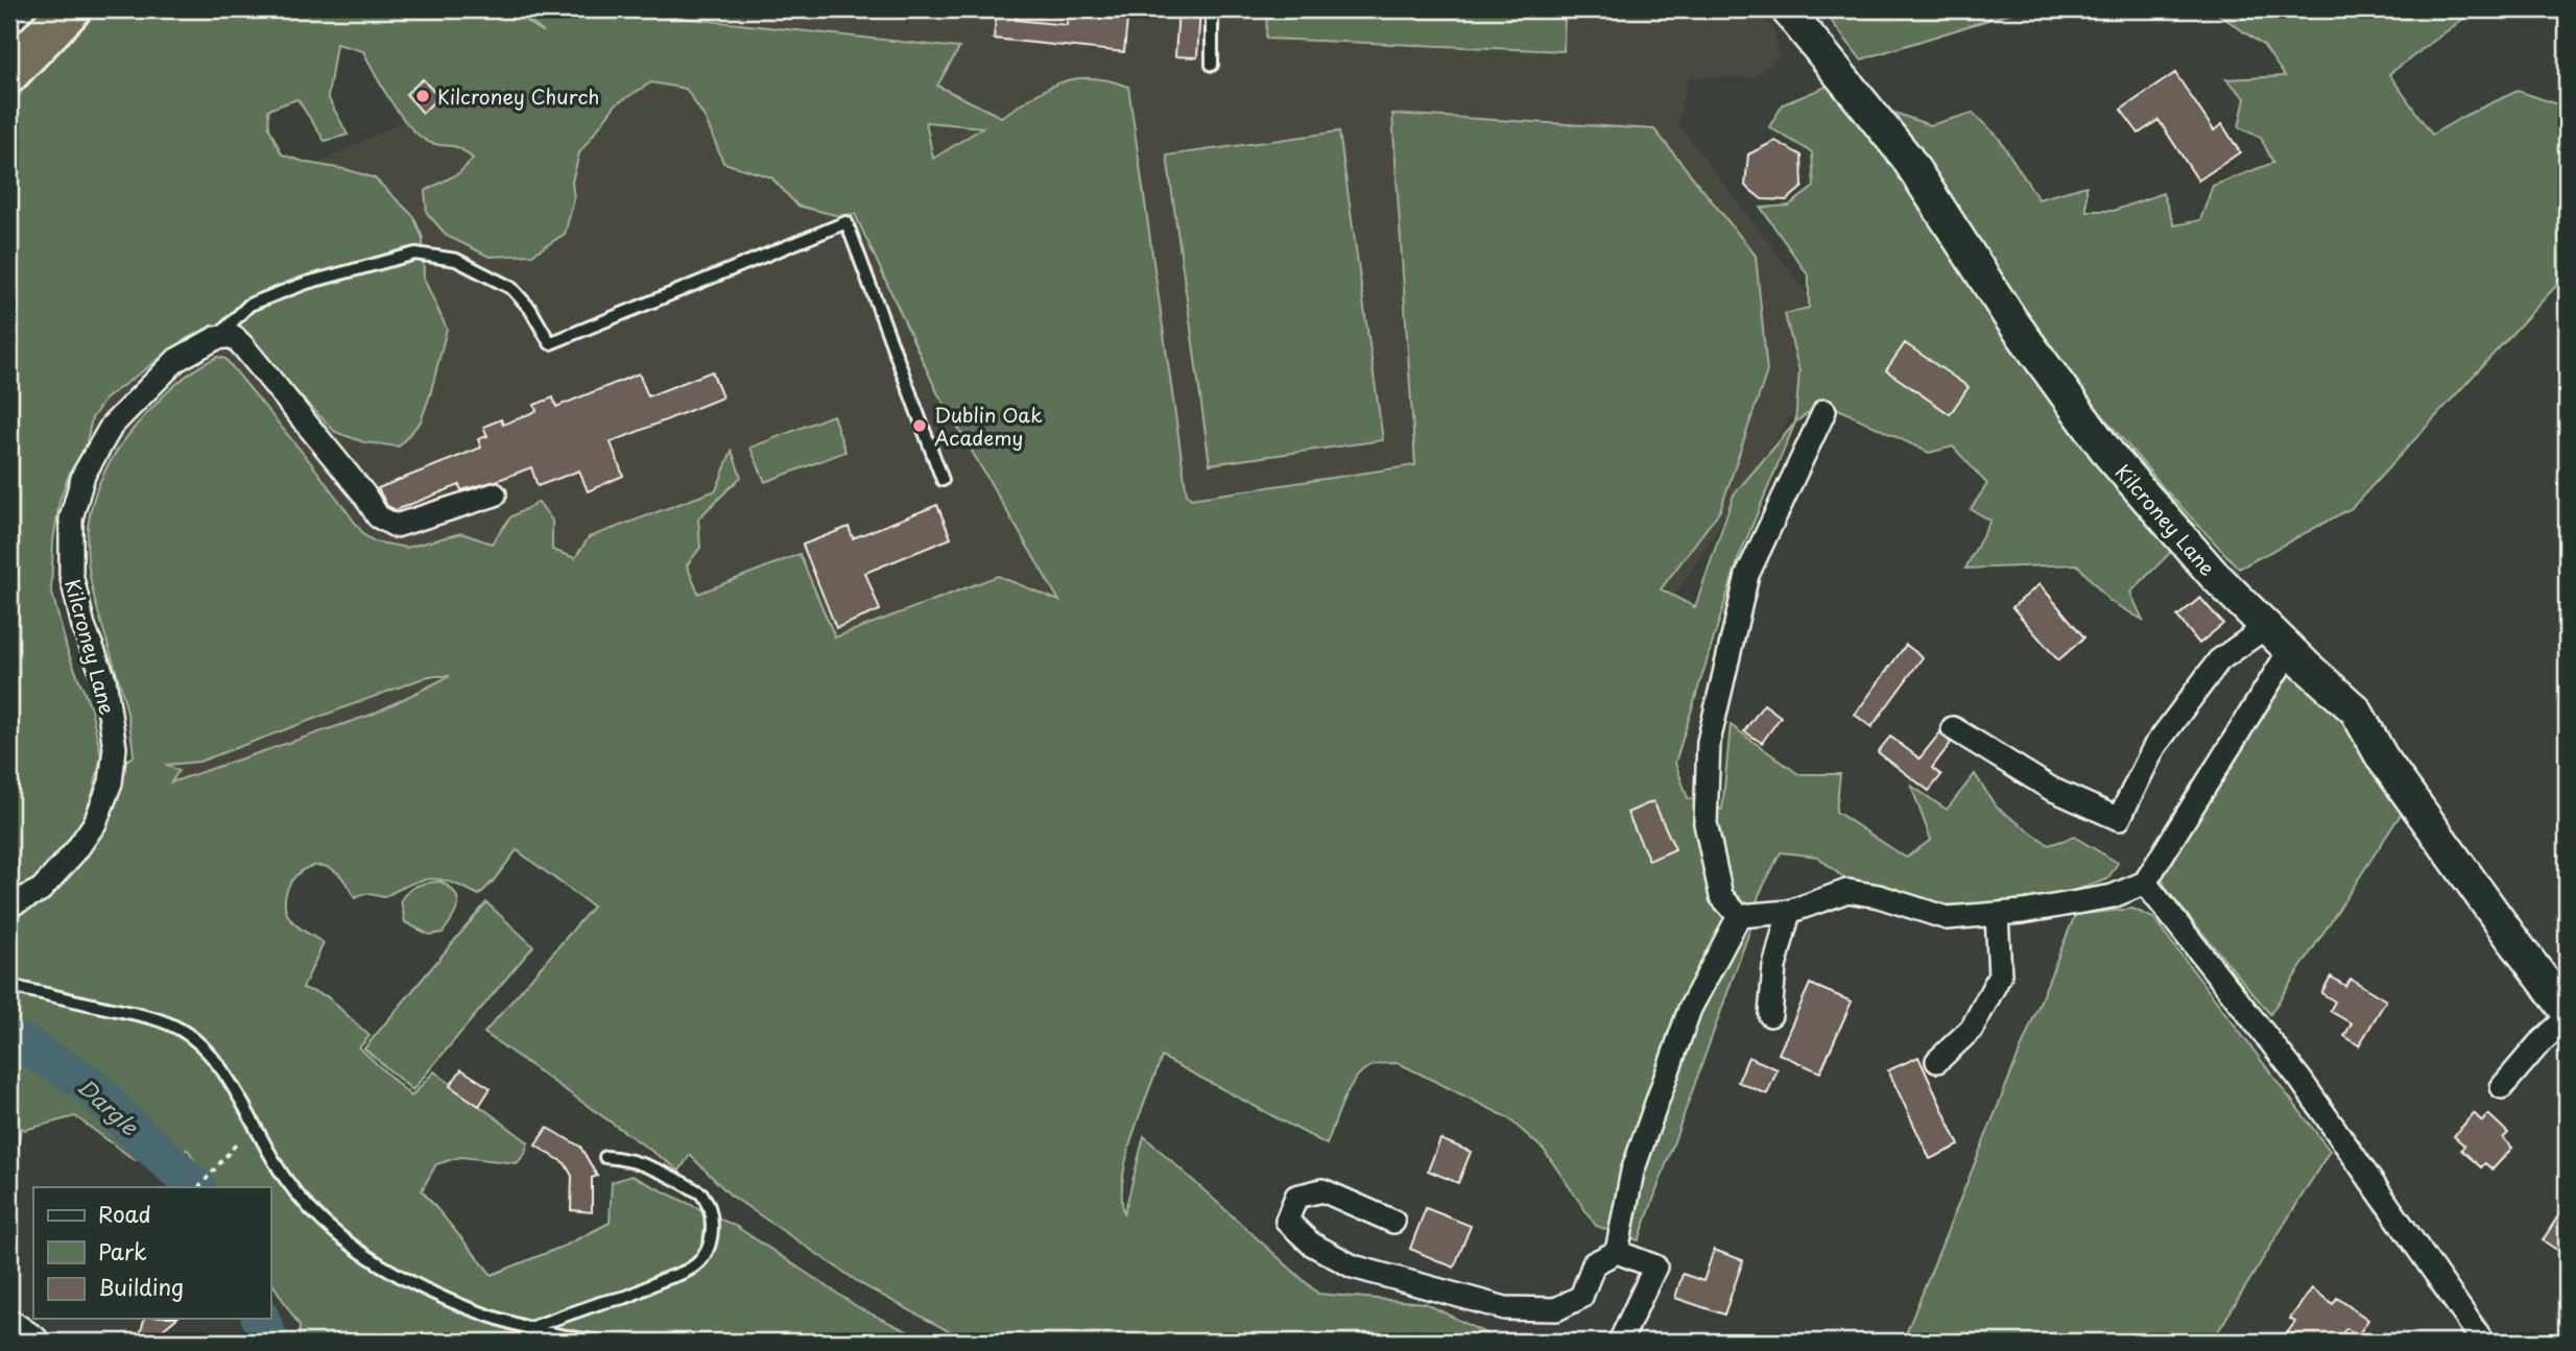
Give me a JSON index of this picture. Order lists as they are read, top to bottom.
{
  "streets": {
    "street": ["Kilcroney Lane"]
  },
  "water": ["Dargle"],
  "places": ["Kilcroney Church", "Dublin Oak Academy"],
  "legend": ["Road", "Park", "Building"]
}
